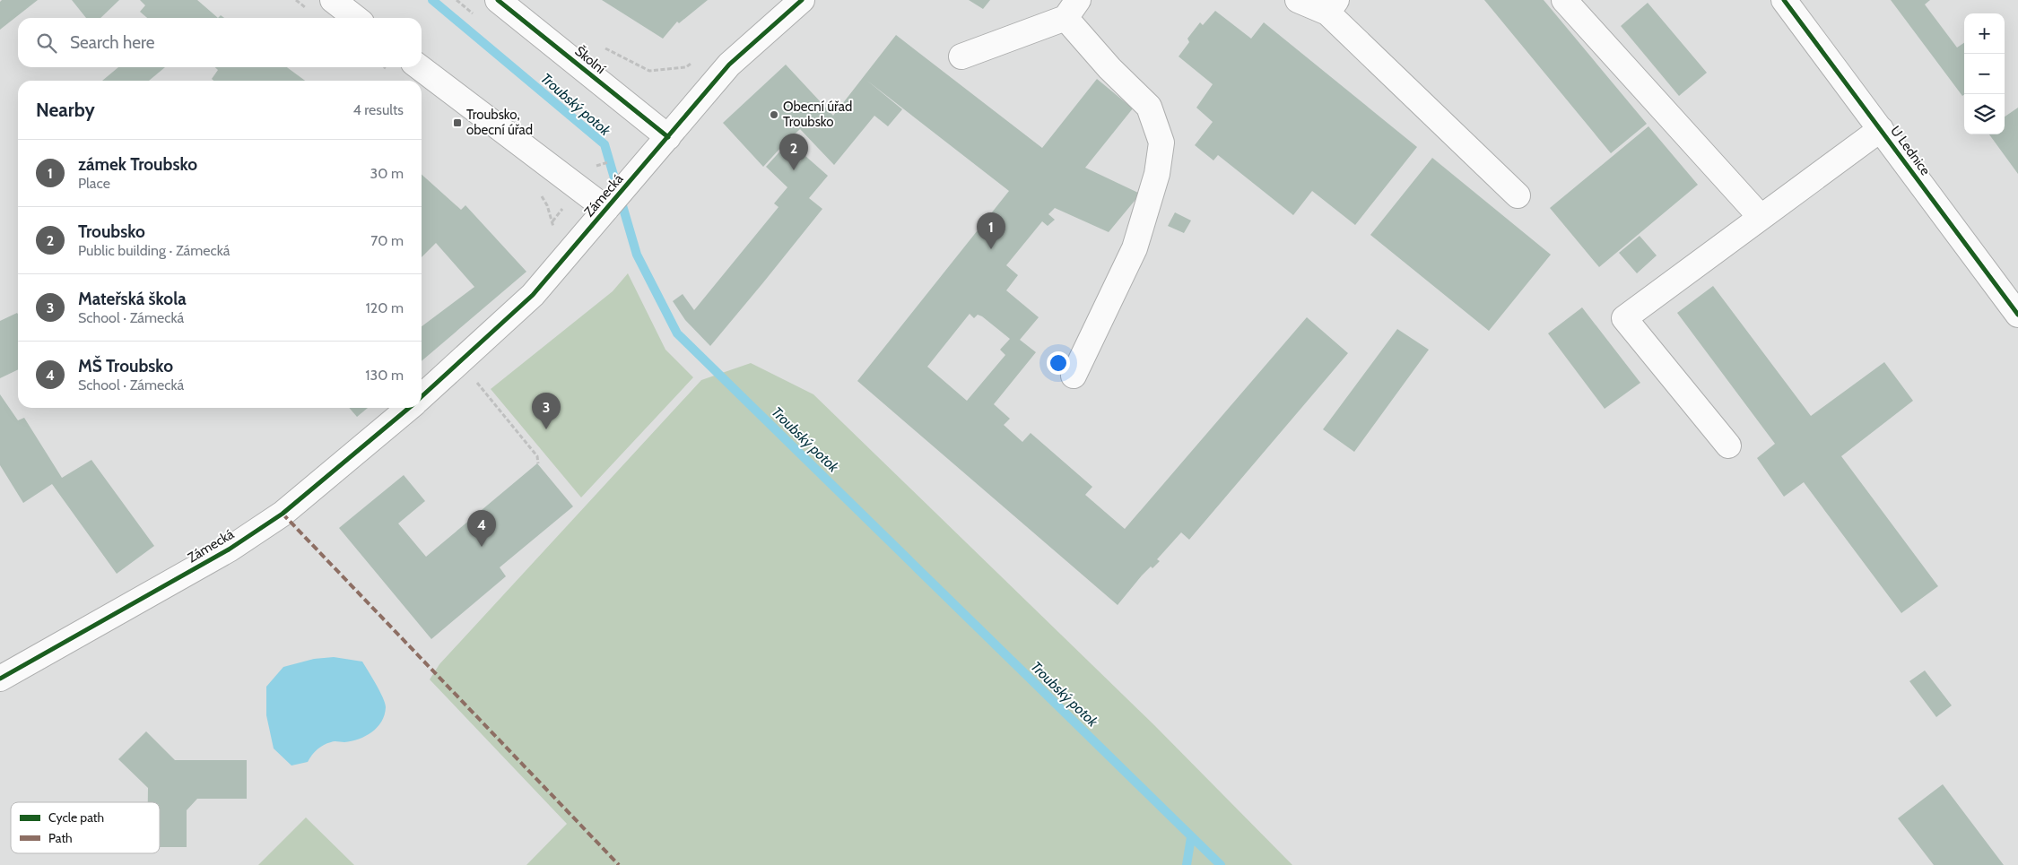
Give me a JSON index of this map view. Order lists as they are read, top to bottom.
{
  "streets": {
    "street": ["Školní", "U Lednice", "Zámecká"]
  },
  "crossings": [
    ["Školní", "Zámecká"]
  ],
  "water": ["Troubský potok"],
  "places": {
    "other": ["Obecní úřad Troubsko"],
    "transit": ["Troubsko, obecní úřad"]
  },
  "legend": ["Cycle path", "Path"],
  "page": {
    "map_buttons": ["+", "−"],
    "search": "Search here",
    "heading": ["Nearby", "4 results"],
    "pins": [
      "2",
      "1",
      "3",
      "4"
    ],
    "list": [
      {
        "mark": "1",
        "name": "zámek Troubsko",
        "note": "Place",
        "value": "30 m"
      },
      {
        "mark": "2",
        "name": "Troubsko",
        "note": "Public building · Zámecká",
        "value": "70 m"
      },
      {
        "mark": "3",
        "name": "Mateřská škola",
        "note": "School · Zámecká",
        "value": "120 m"
      },
      {
        "mark": "4",
        "name": "MŠ Troubsko",
        "note": "School · Zámecká",
        "value": "130 m"
      }
    ]
  }
}
